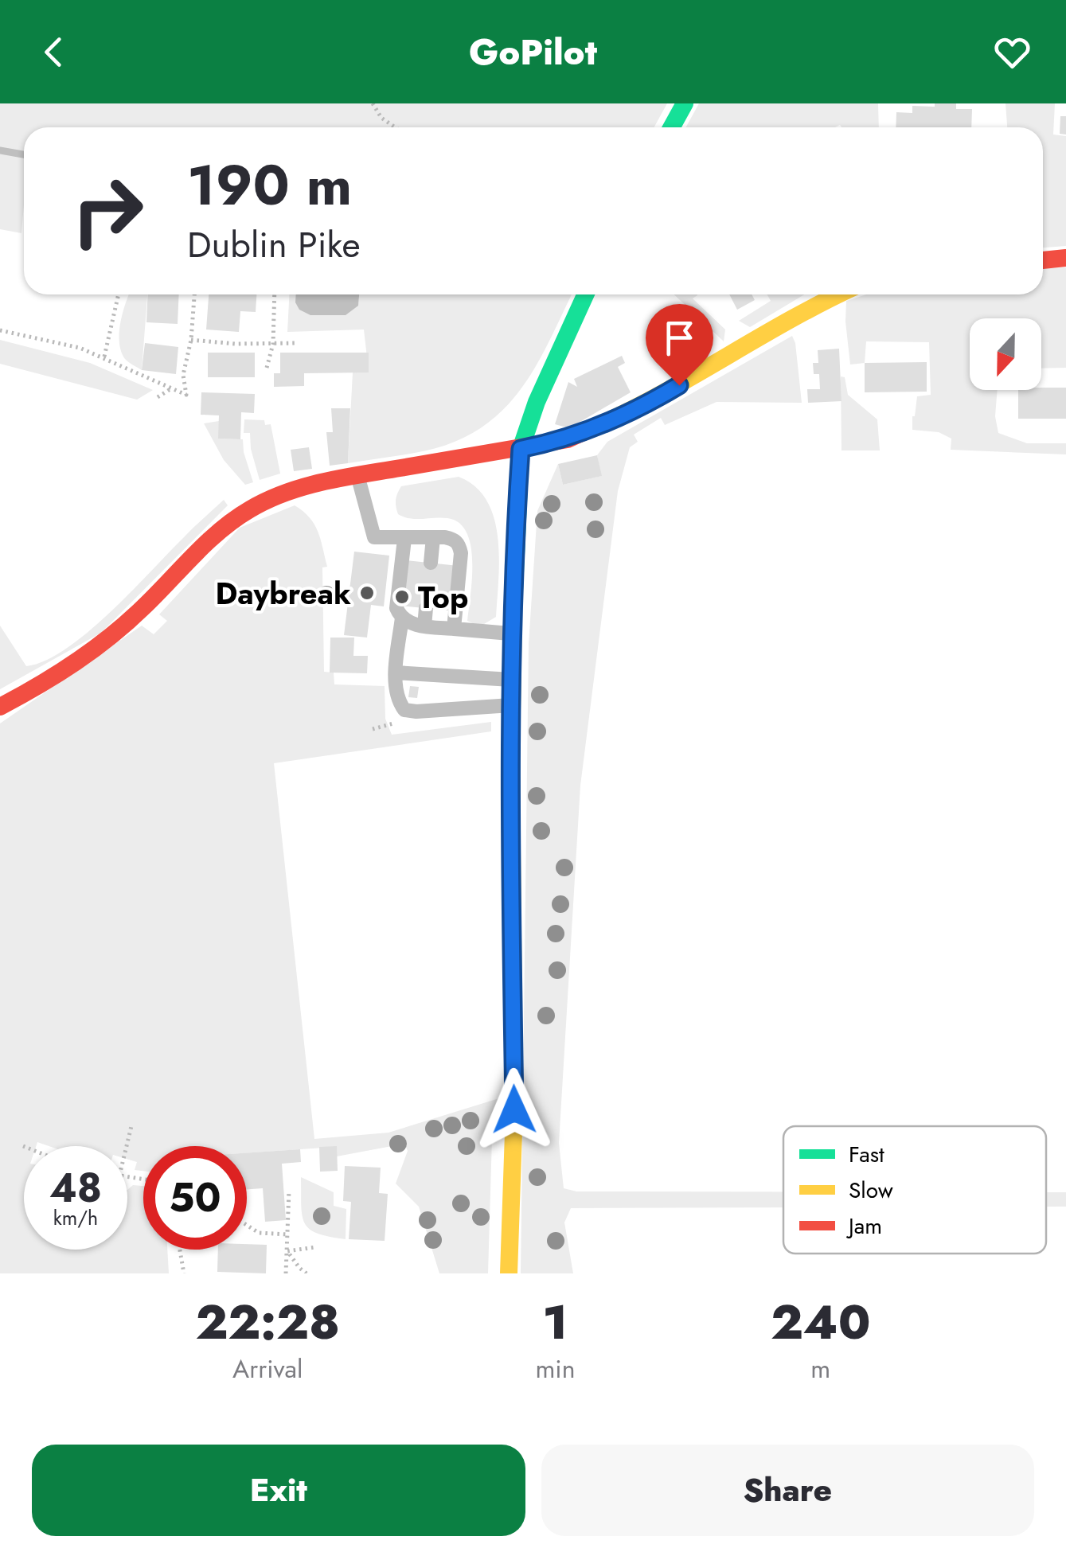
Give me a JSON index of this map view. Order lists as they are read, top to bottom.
{
  "places": ["Daybreak", "Top"],
  "legend": ["Fast", "Slow", "Jam"],
  "north": "bottom",
  "page": {
    "header": "GoPilot",
    "turn": ["190 m", "Dublin Pike"],
    "speed": "48 km/h",
    "limit": "50",
    "eta": [
      "22:28",
      "Arrival",
      "1",
      "min",
      "240",
      "m"
    ],
    "buttons": ["Exit", "Share"]
  }
}
